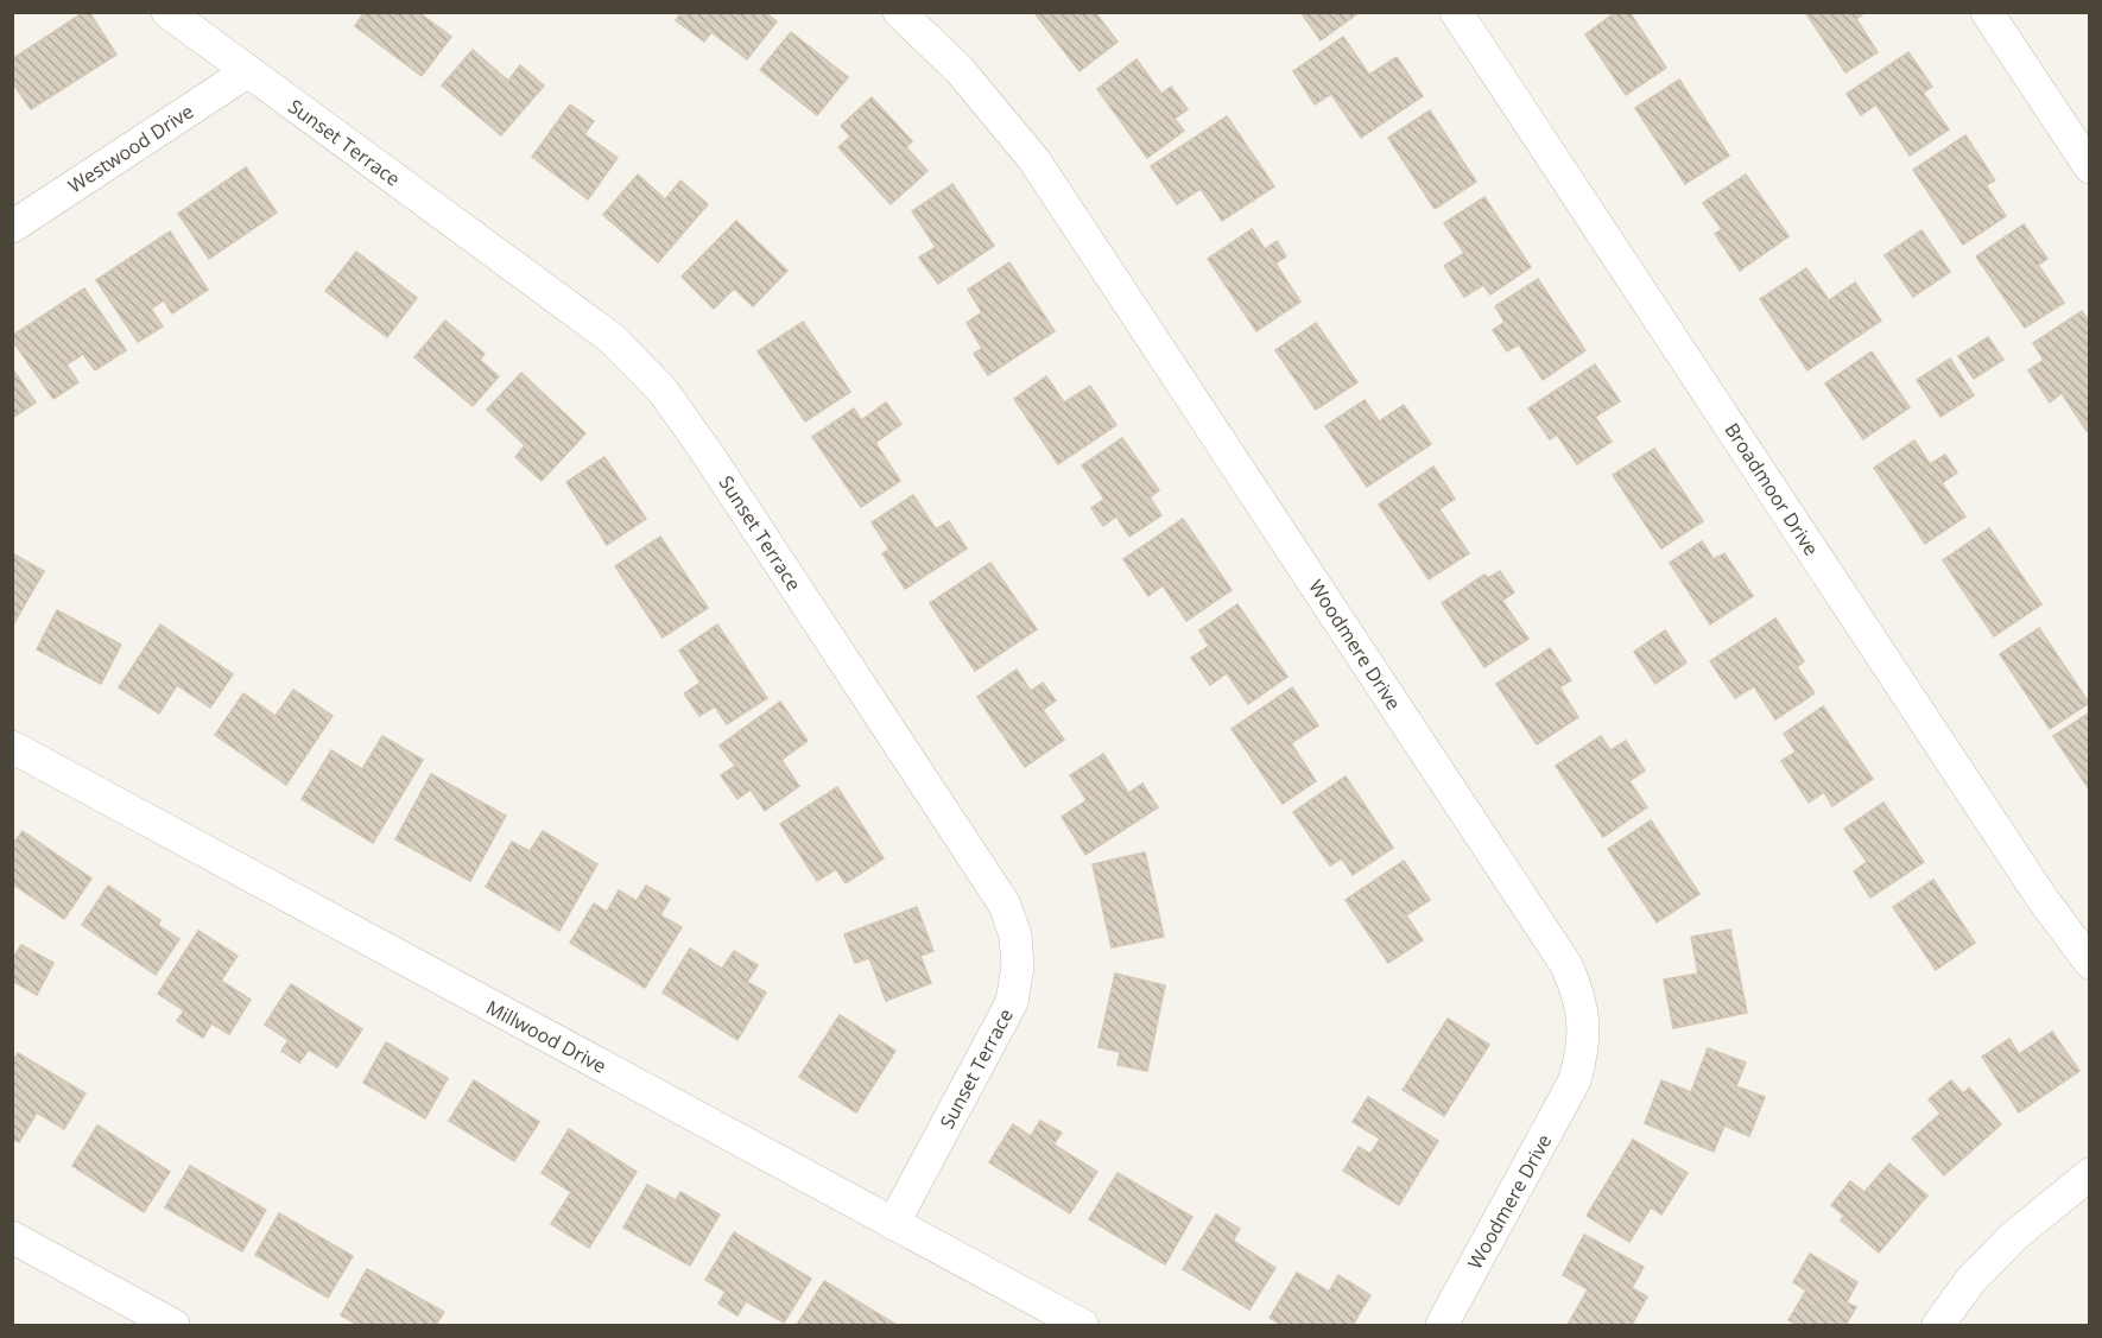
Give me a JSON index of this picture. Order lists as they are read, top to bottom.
{
  "streets": {
    "street": [
      "Sunset Terrace",
      "Westwood Drive",
      "Broadmoor Drive",
      "Woodmere Drive",
      "Millwood Drive"
    ]
  },
  "crossings": [
    ["Sunset Terrace", "Westwood Drive"],
    ["Sunset Terrace", "Millwood Drive"]
  ]
}
